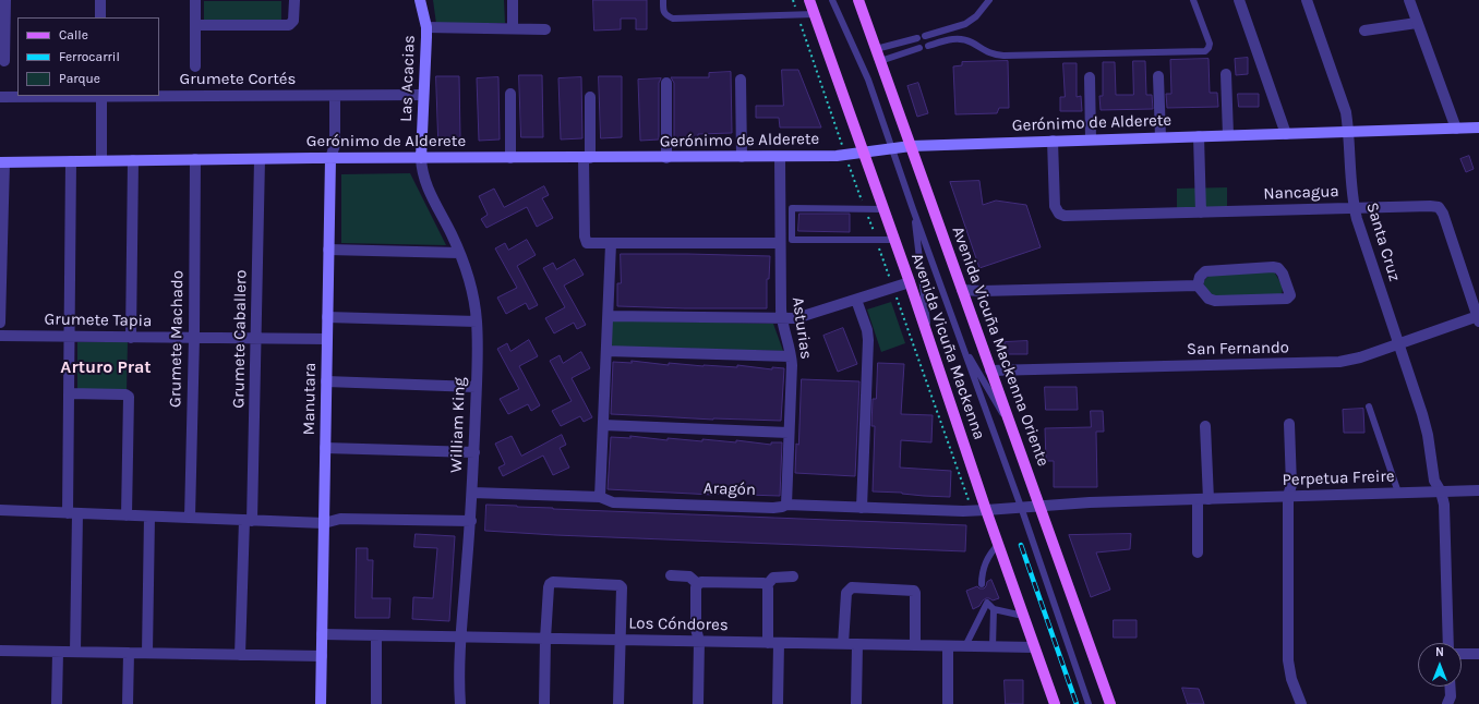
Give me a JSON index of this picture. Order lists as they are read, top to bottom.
{
  "streets": {
    "main road": [
      "Las Acacias",
      "Gerónimo de Alderete",
      "Avenida Vicuña Mackenna",
      "Avenida Vicuña Mackenna Oriente",
      "Manutara"
    ],
    "street": [
      "Grumete Cortés",
      "Nancagua",
      "Santa Cruz",
      "Grumete Tapia",
      "Asturias",
      "Grumete Machado",
      "Grumete Caballero",
      "San Fernando",
      "William King",
      "Perpetua Freire",
      "Aragón",
      "Los Cóndores"
    ]
  },
  "crossings": [
    ["Las Acacias", "Grumete Cortés"],
    ["Las Acacias", "Gerónimo de Alderete"],
    ["Las Acacias", "William King"],
    ["Grumete Cortés", "Manutara"],
    ["Gerónimo de Alderete", "Nancagua"],
    ["Gerónimo de Alderete", "Santa Cruz"],
    ["Gerónimo de Alderete", "Asturias"],
    ["Gerónimo de Alderete", "Grumete Machado"],
    ["Gerónimo de Alderete", "Grumete Caballero"],
    ["Gerónimo de Alderete", "Avenida Vicuña Mackenna"],
    ["Gerónimo de Alderete", "Avenida Vicuña Mackenna Oriente"],
    ["Gerónimo de Alderete", "Manutara"],
    ["Gerónimo de Alderete", "William King"],
    ["Nancagua", "Santa Cruz"],
    ["Nancagua", "San Fernando"],
    ["Santa Cruz", "San Fernando"],
    ["Santa Cruz", "Perpetua Freire"],
    ["Grumete Tapia", "Grumete Machado"],
    ["Grumete Tapia", "Grumete Caballero"],
    ["Grumete Tapia", "Manutara"],
    ["Asturias", "Aragón"],
    ["Avenida Vicuña Mackenna", "Perpetua Freire"],
    ["Avenida Vicuña Mackenna", "Aragón"],
    ["Avenida Vicuña Mackenna", "Los Cóndores"],
    ["Avenida Vicuña Mackenna Oriente", "San Fernando"],
    ["Avenida Vicuña Mackenna Oriente", "Perpetua Freire"],
    ["Manutara", "Los Cóndores"],
    ["William King", "Aragón"],
    ["William King", "Los Cóndores"],
    ["Perpetua Freire", "Aragón"]
  ],
  "districts": ["Arturo Prat"],
  "legend": ["Calle", "Ferrocarril", "Parque"],
  "north": "top"
}
